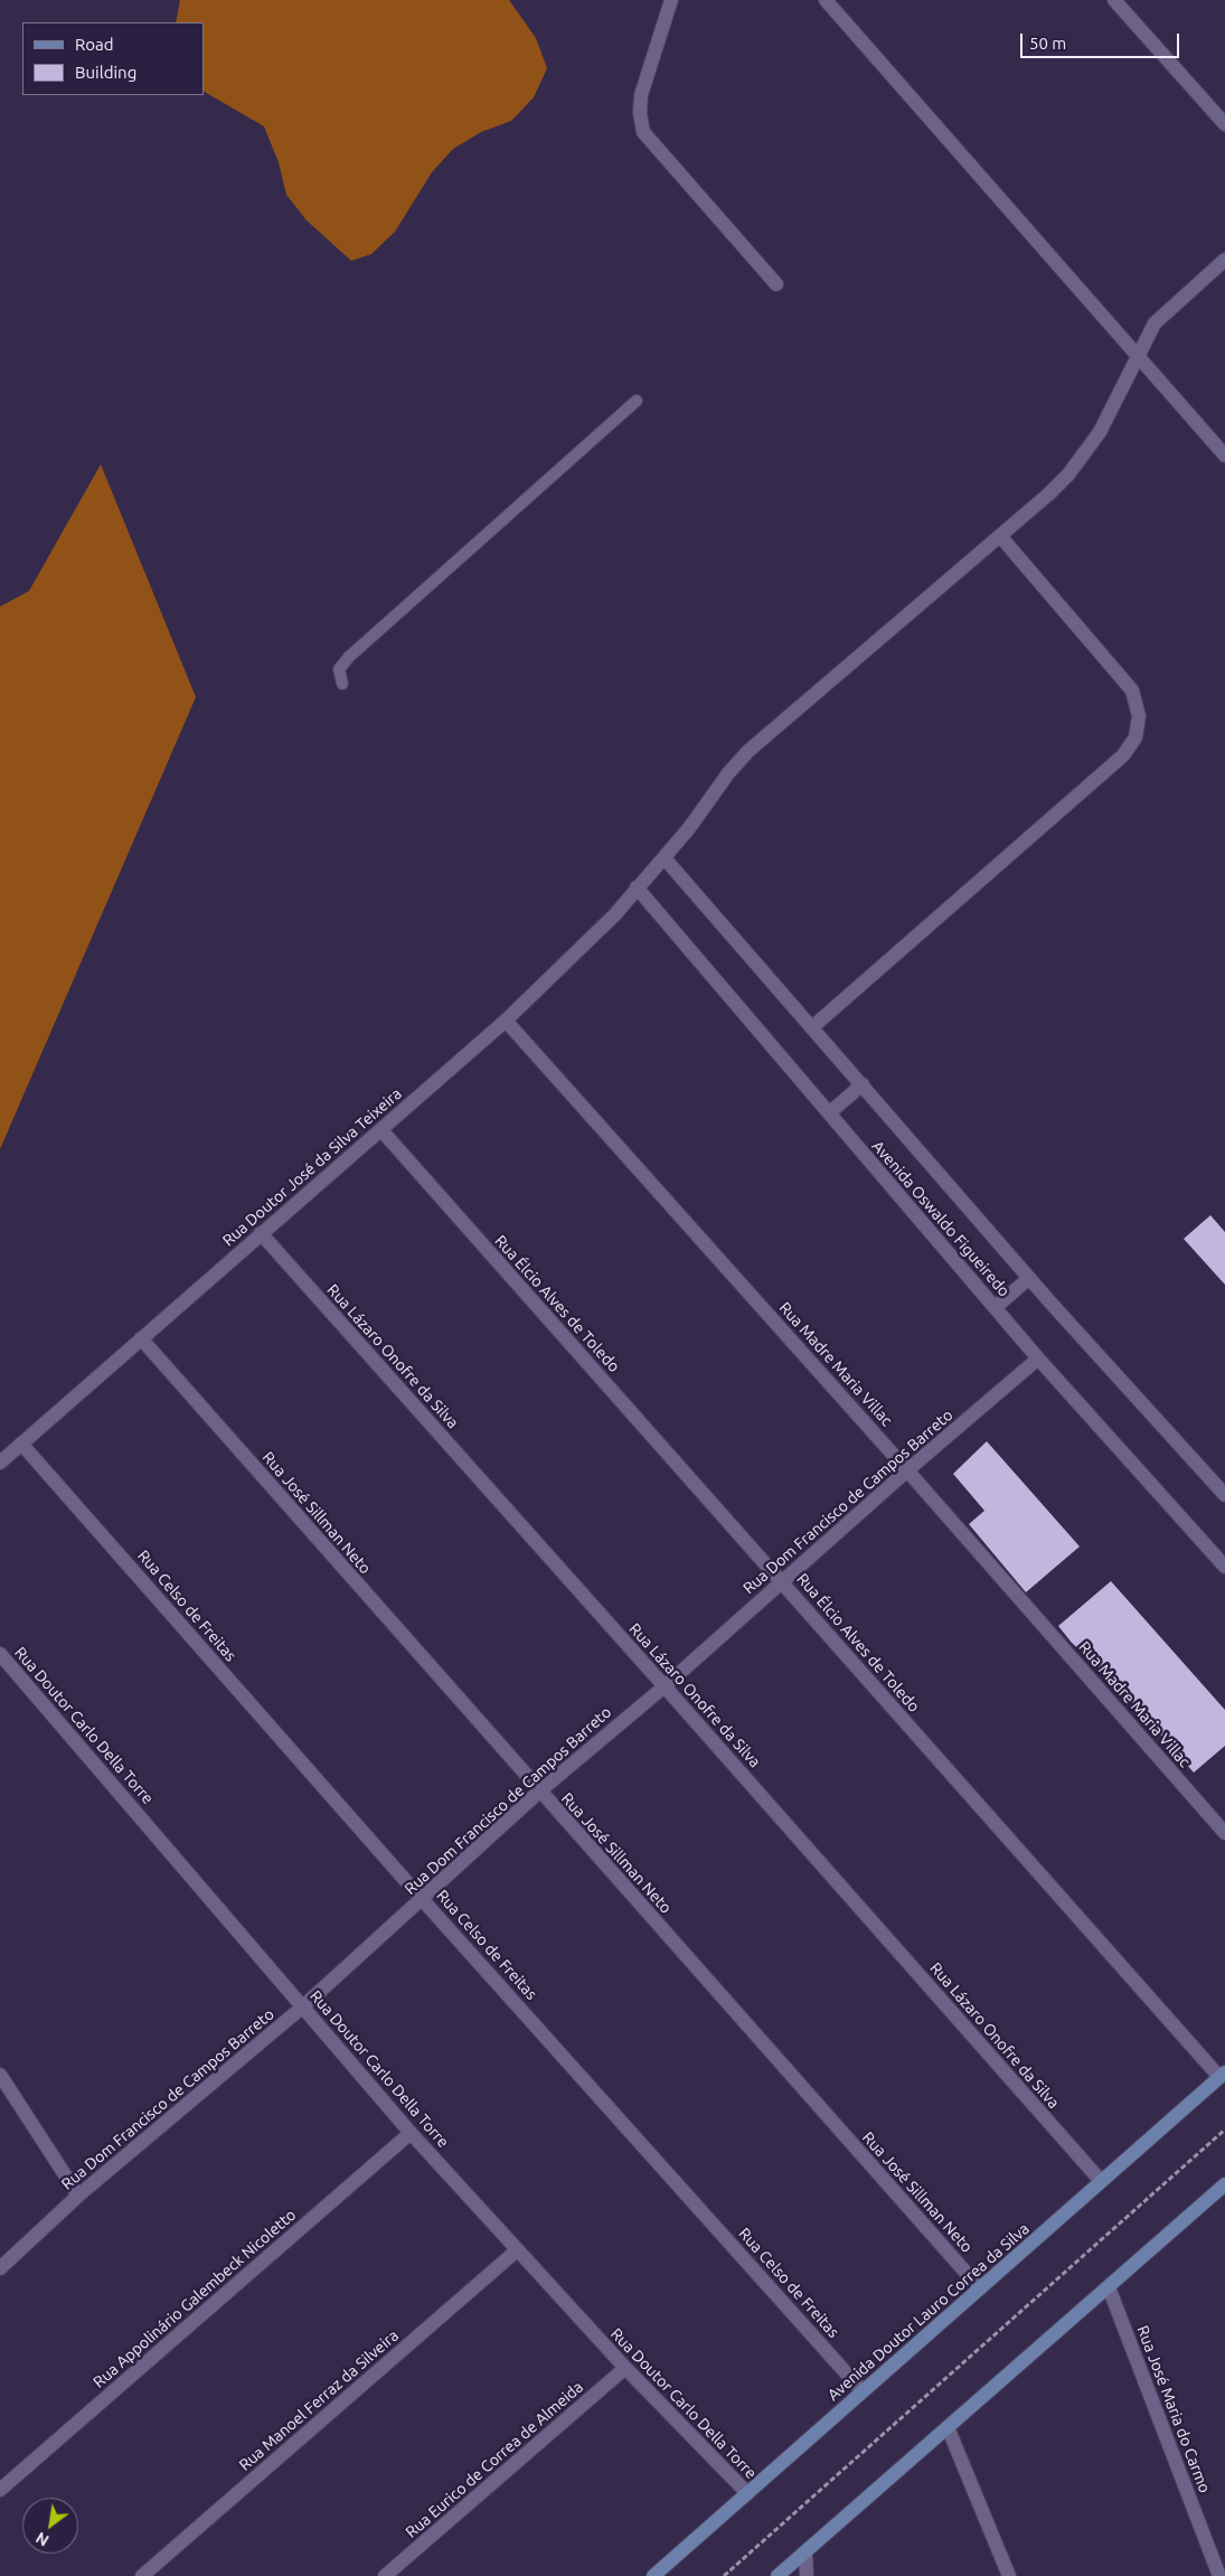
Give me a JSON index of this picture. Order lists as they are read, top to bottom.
{
  "streets": {
    "main road": ["Avenida Doutor Lauro Correa da Silva"],
    "street": [
      "Rua Doutor José da Silva Teixeira",
      "Avenida Oswaldo Figueiredo",
      "Rua Élcio Alves de Toledo",
      "Rua Lázaro Onofre da Silva",
      "Rua Madre Maria Villac",
      "Rua Dom Francisco de Campos Barreto",
      "Rua José Sillman Neto",
      "Rua Celso de Freitas",
      "Rua Doutor Carlo Della Torre",
      "Rua Appolinário Galembeck Nicoletto",
      "Rua Manoel Ferraz da Silveira",
      "Rua José Maria do Carmo",
      "Rua Eurico de Correa de Almeida"
    ]
  },
  "crossings": [
    ["Rua Doutor José da Silva Teixeira", "Avenida Oswaldo Figueiredo"],
    ["Rua Doutor José da Silva Teixeira", "Rua Élcio Alves de Toledo"],
    ["Rua Doutor José da Silva Teixeira", "Rua Lázaro Onofre da Silva"],
    ["Rua Doutor José da Silva Teixeira", "Rua Madre Maria Villac"],
    ["Rua Doutor José da Silva Teixeira", "Rua José Sillman Neto"],
    ["Rua Doutor José da Silva Teixeira", "Rua Celso de Freitas"],
    ["Avenida Oswaldo Figueiredo", "Rua Dom Francisco de Campos Barreto"],
    ["Rua Élcio Alves de Toledo", "Rua Dom Francisco de Campos Barreto"],
    ["Rua Élcio Alves de Toledo", "Avenida Doutor Lauro Correa da Silva"],
    ["Rua Lázaro Onofre da Silva", "Rua Dom Francisco de Campos Barreto"],
    ["Rua Lázaro Onofre da Silva", "Avenida Doutor Lauro Correa da Silva"],
    ["Rua Madre Maria Villac", "Rua Dom Francisco de Campos Barreto"],
    ["Rua Dom Francisco de Campos Barreto", "Rua José Sillman Neto"],
    ["Rua Dom Francisco de Campos Barreto", "Rua Celso de Freitas"],
    ["Rua Dom Francisco de Campos Barreto", "Rua Doutor Carlo Della Torre"],
    ["Rua José Sillman Neto", "Avenida Doutor Lauro Correa da Silva"],
    ["Rua Celso de Freitas", "Avenida Doutor Lauro Correa da Silva"],
    ["Rua Doutor Carlo Della Torre", "Rua Appolinário Galembeck Nicoletto"],
    ["Rua Doutor Carlo Della Torre", "Avenida Doutor Lauro Correa da Silva"],
    ["Rua Doutor Carlo Della Torre", "Rua Manoel Ferraz da Silveira"],
    ["Rua Doutor Carlo Della Torre", "Rua Eurico de Correa de Almeida"]
  ],
  "legend": ["Road", "Building"],
  "scale_bar": "50 m",
  "north": "bottom left"
}
